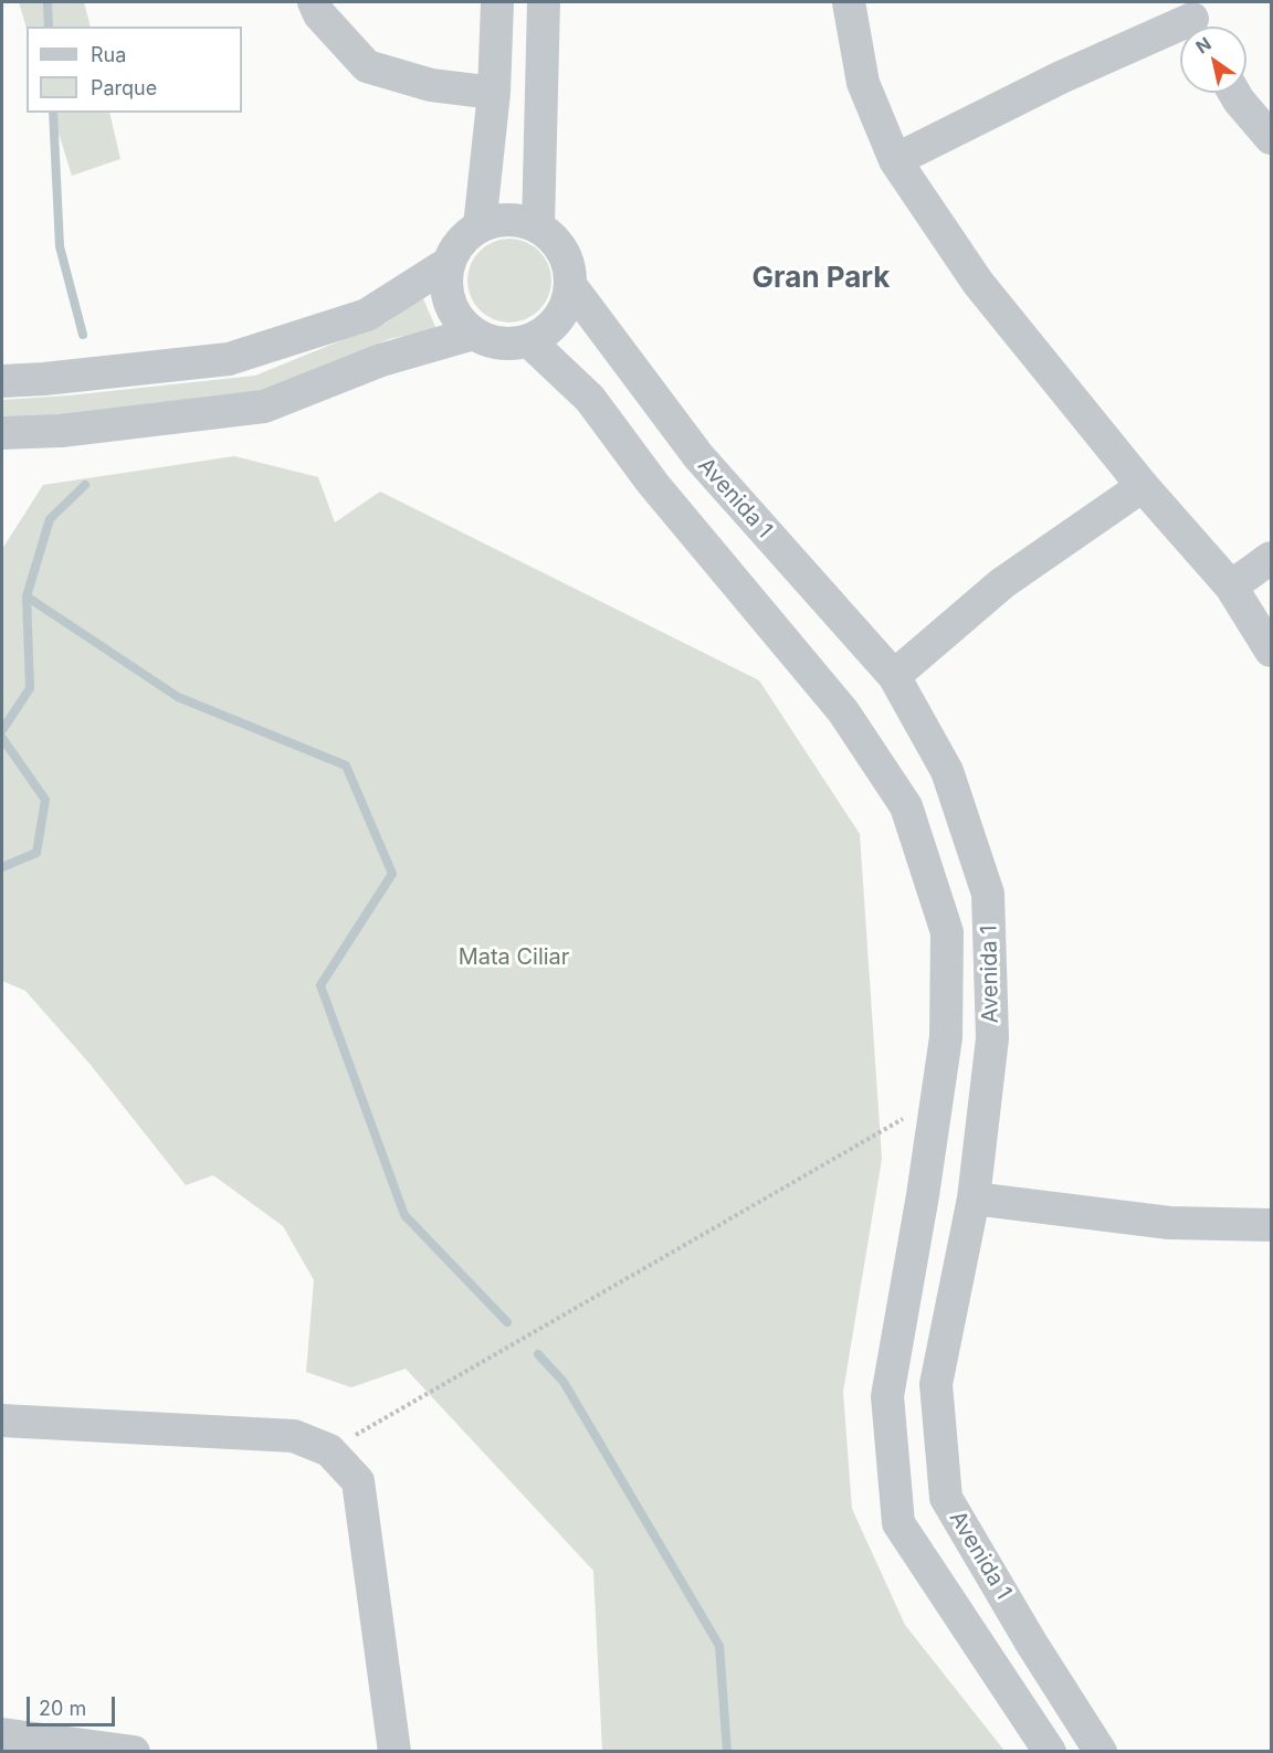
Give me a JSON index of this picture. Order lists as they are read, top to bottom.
{
  "streets": {
    "street": ["Avenida 1"]
  },
  "districts": ["Gran Park"],
  "parks": ["Mata Ciliar"],
  "legend": ["Rua", "Parque"],
  "scale_bar": "20 m",
  "north": "top left"
}
